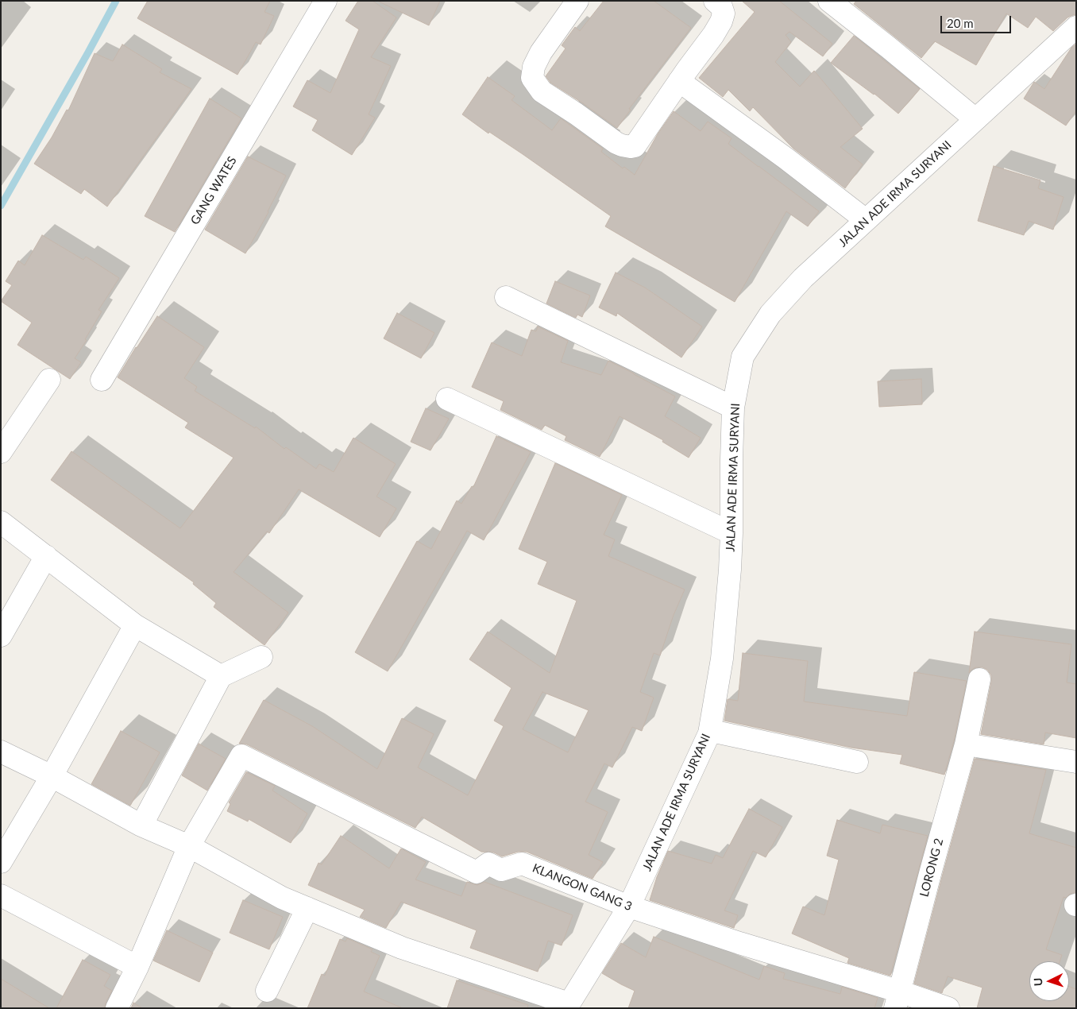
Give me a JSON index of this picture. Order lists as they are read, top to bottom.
{
  "streets": {
    "street": [
      "GANG WATES",
      "JALAN ADE IRMA SURYANI",
      "LORONG 2",
      "KLANGON GANG 3"
    ]
  },
  "crossings": [
    ["JALAN ADE IRMA SURYANI", "KLANGON GANG 3"],
    ["LORONG 2", "KLANGON GANG 3"]
  ],
  "scale_bar": "20 m",
  "north": "left"
}
